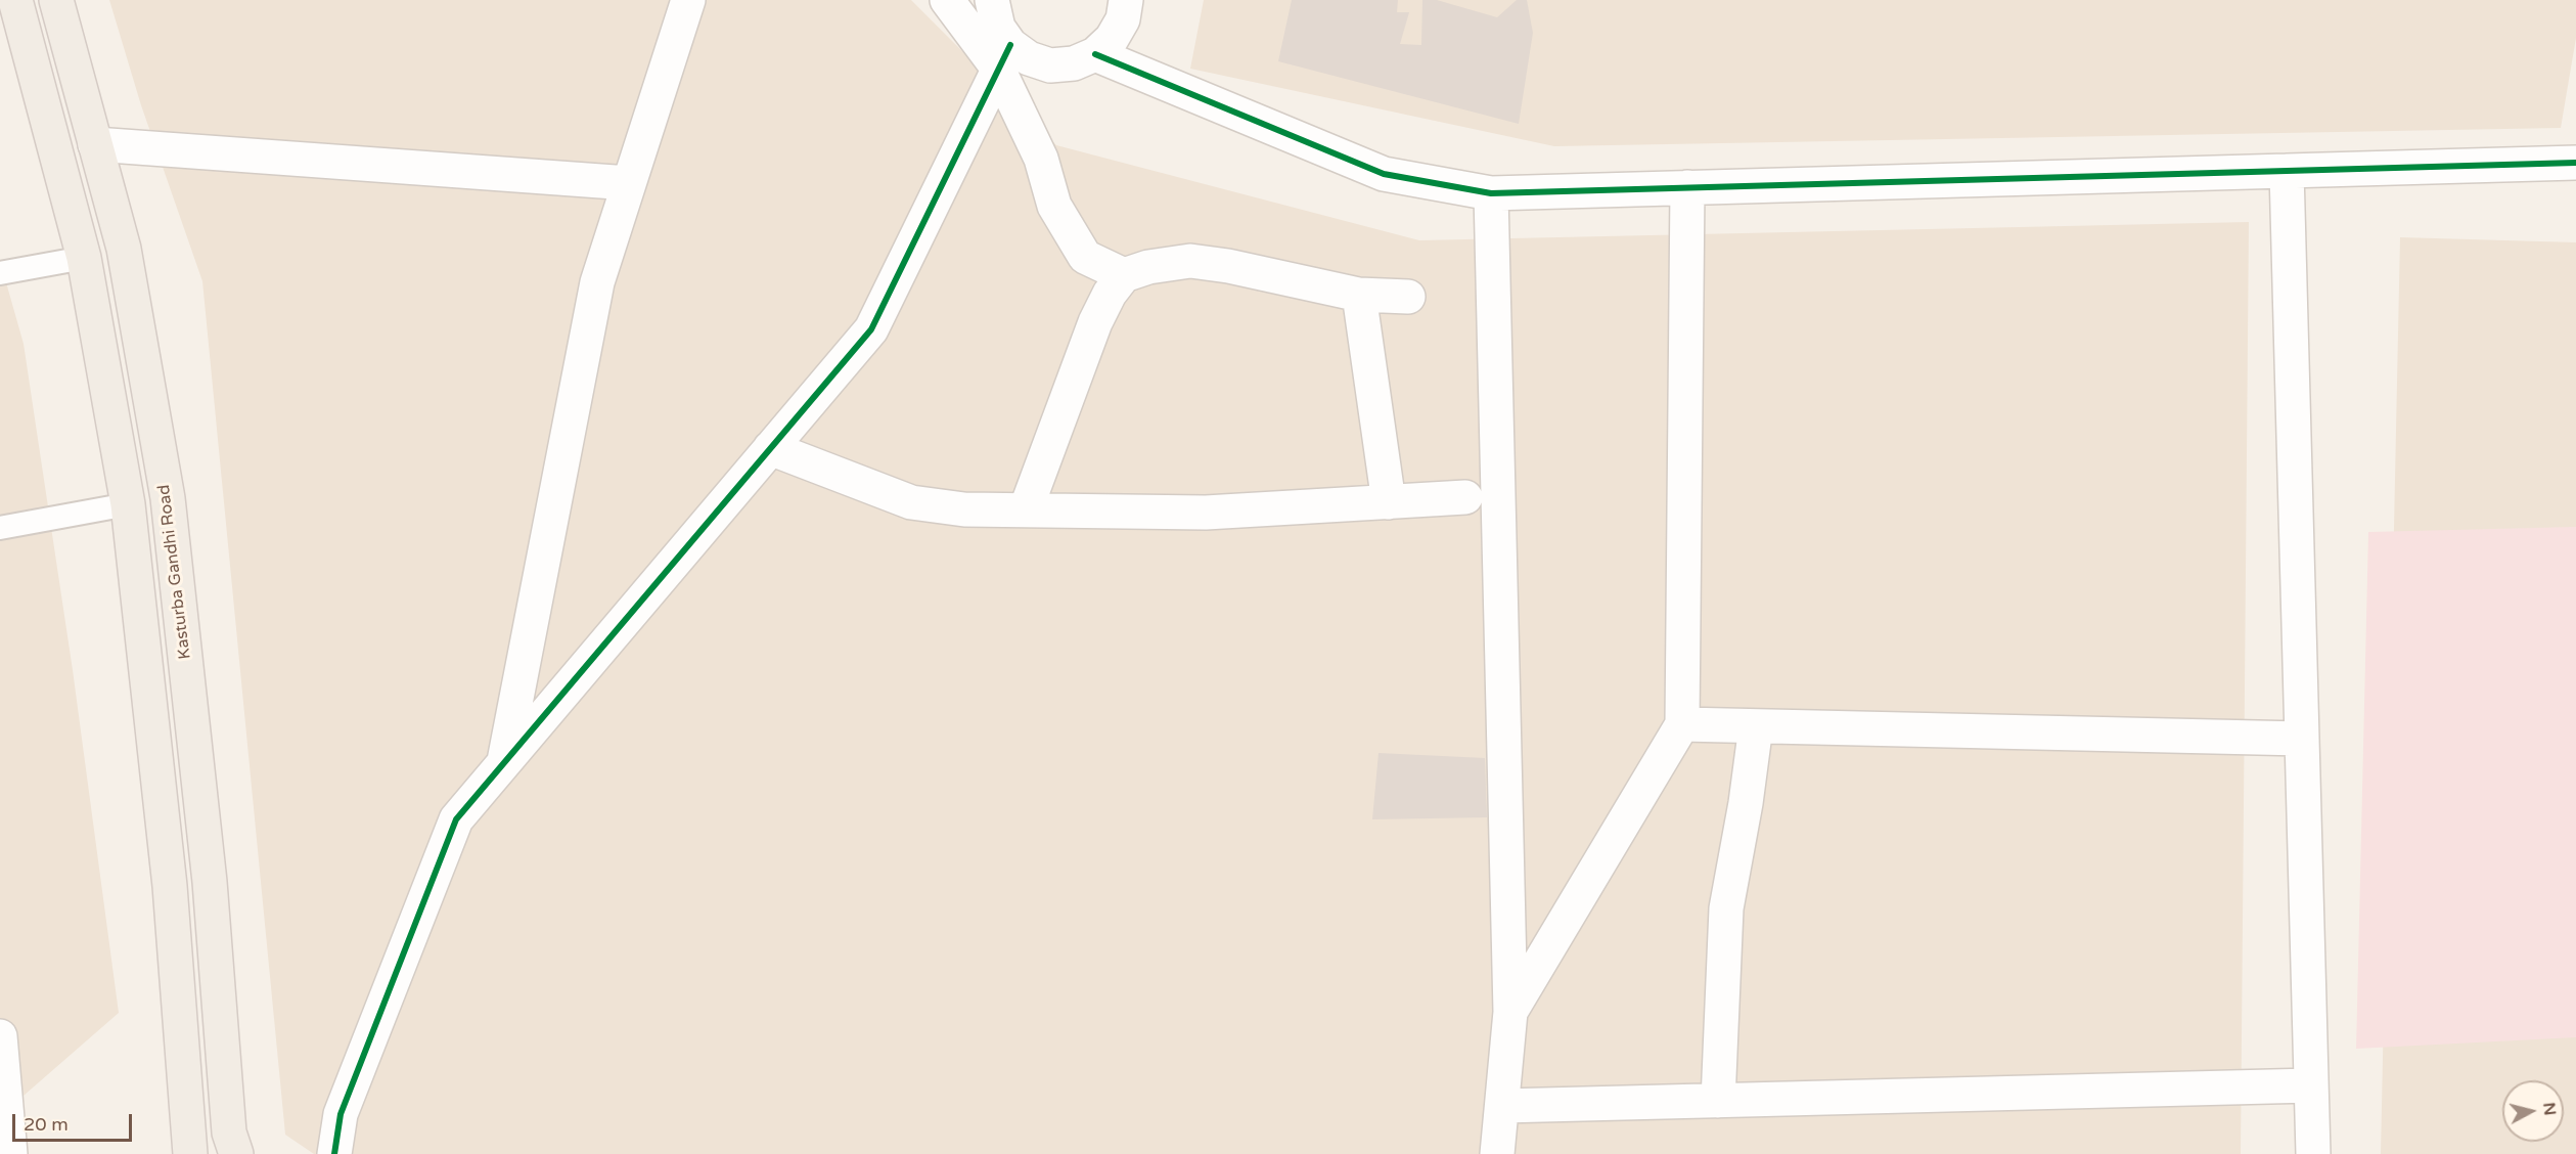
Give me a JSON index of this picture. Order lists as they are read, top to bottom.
{
  "streets": {
    "main road": ["Kasturba Gandhi Road"]
  },
  "scale_bar": "20 m",
  "north": "right"
}
